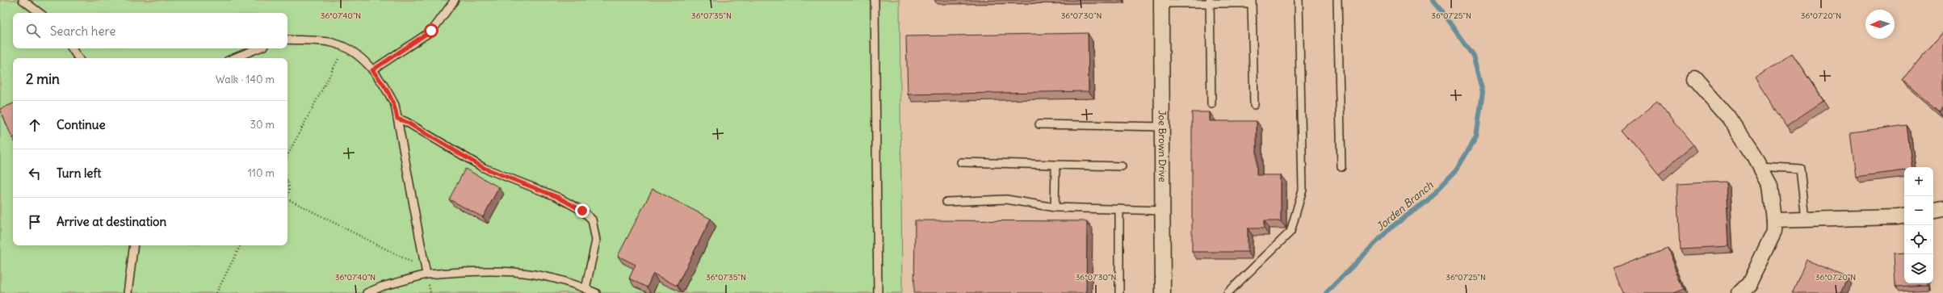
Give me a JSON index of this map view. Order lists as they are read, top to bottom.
{
  "streets": {
    "street": ["Joe Brown Drive"]
  },
  "water": ["Jorden Branch"],
  "north": "left",
  "page": {
    "search": "Search here",
    "heading": ["2 min", "Walk · 140 m"],
    "list": [
      ["Continue", "30 m"],
      ["Turn left", "110 m"],
      "Arrive at destination"
    ],
    "map_buttons": ["+", "−"]
  },
  "coordinates": [
    "36°07'40\"N",
    "36°07'35\"N",
    "36°07'30\"N",
    "36°07'25\"N",
    "36°07'20\"N"
  ]
}
